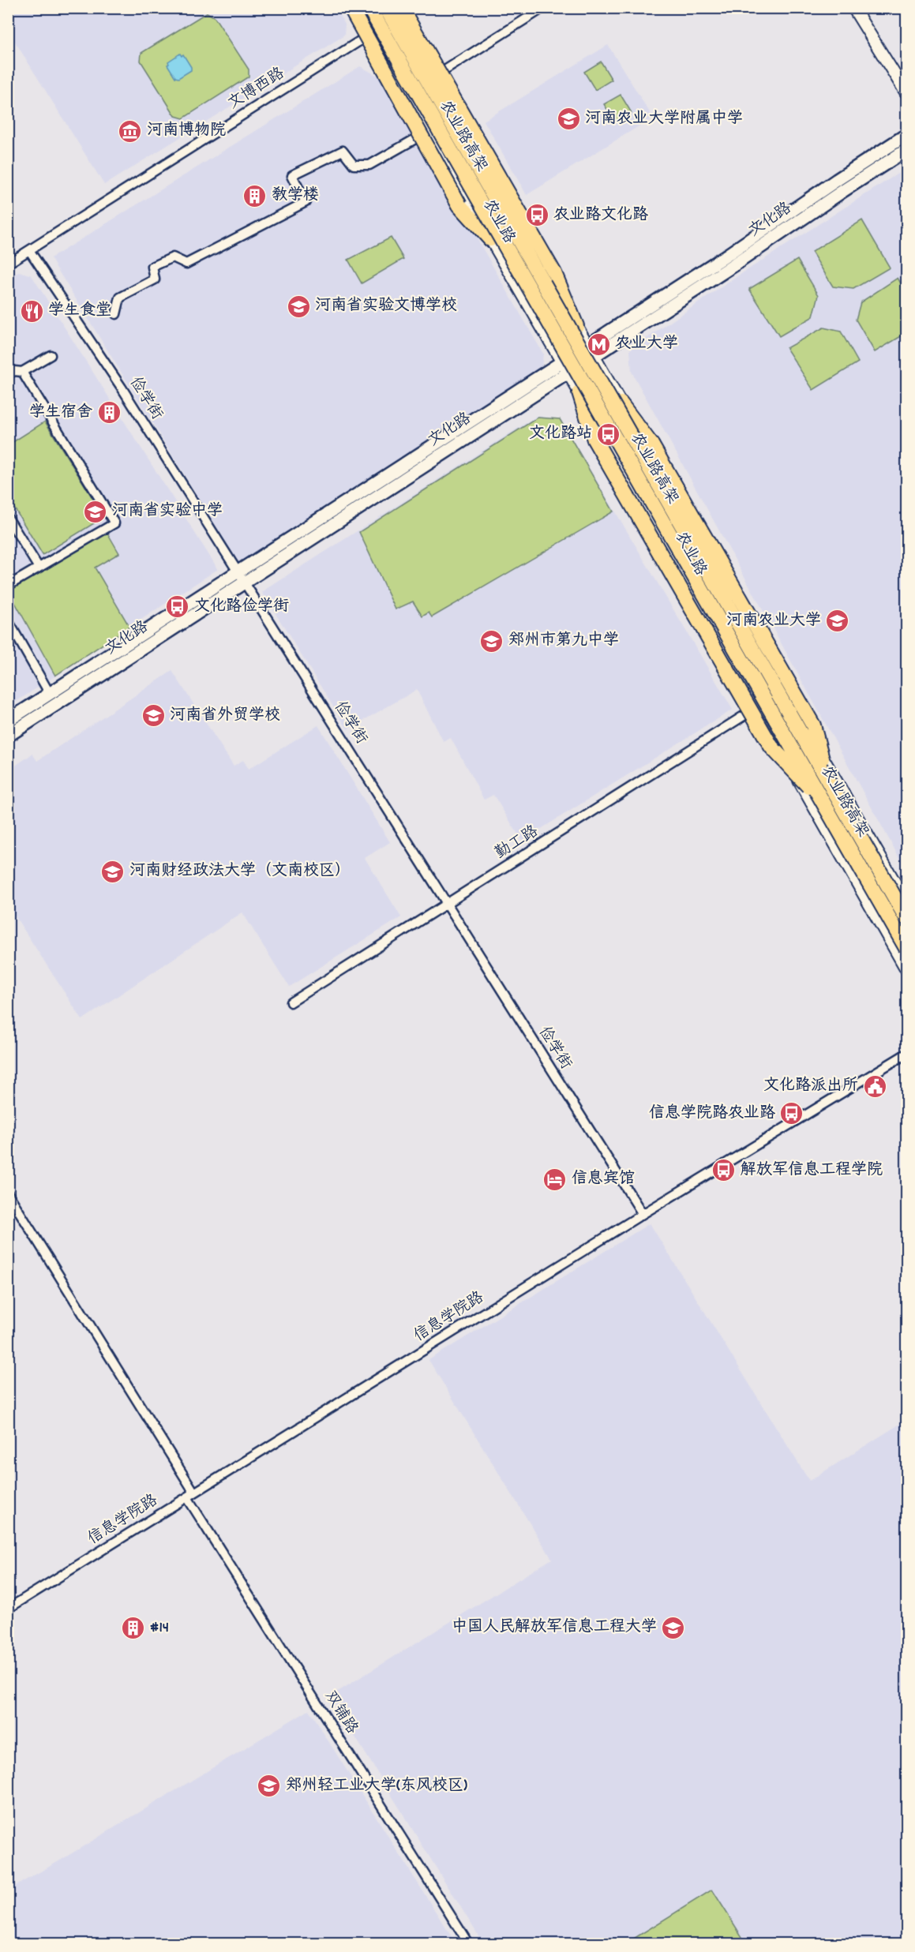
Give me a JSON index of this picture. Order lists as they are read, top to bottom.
{
  "streets": {
    "highway": ["农业路高架"],
    "main road": ["文化路"],
    "street": [
      "文博西路",
      "农业路",
      "俭学街",
      "勤工路",
      "信息学院路",
      "双铺路"
    ]
  },
  "crossings": [
    ["文博西路", "农业路"],
    ["文博西路", "俭学街"],
    ["文化路", "农业路"],
    ["文化路", "俭学街"],
    ["农业路", "勤工路"],
    ["俭学街", "勤工路"],
    ["俭学街", "信息学院路"],
    ["信息学院路", "双铺路"]
  ],
  "places": {
    "school or university": [
      "河南农业大学附属中学",
      "河南省实验文博学校",
      "河南省实验中学",
      "河南农业大学",
      "郑州市第九中学",
      "河南省外贸学校",
      "河南财经政法大学（文南校区）",
      "中国人民解放军信息工程大学",
      "郑州轻工业大学(东风校区)"
    ],
    "museum": ["河南博物院"],
    "building": ["教学楼", "学生宿舍", "#14"],
    "bus stop": [
      "农业路文化路",
      "文化路站",
      "文化路俭学街",
      "信息学院路农业路",
      "解放军信息工程学院"
    ],
    "restaurant": ["学生食堂"],
    "metro station": ["农业大学"],
    "public building": ["文化路派出所"],
    "hotel": ["信息宾馆"]
  }
}
